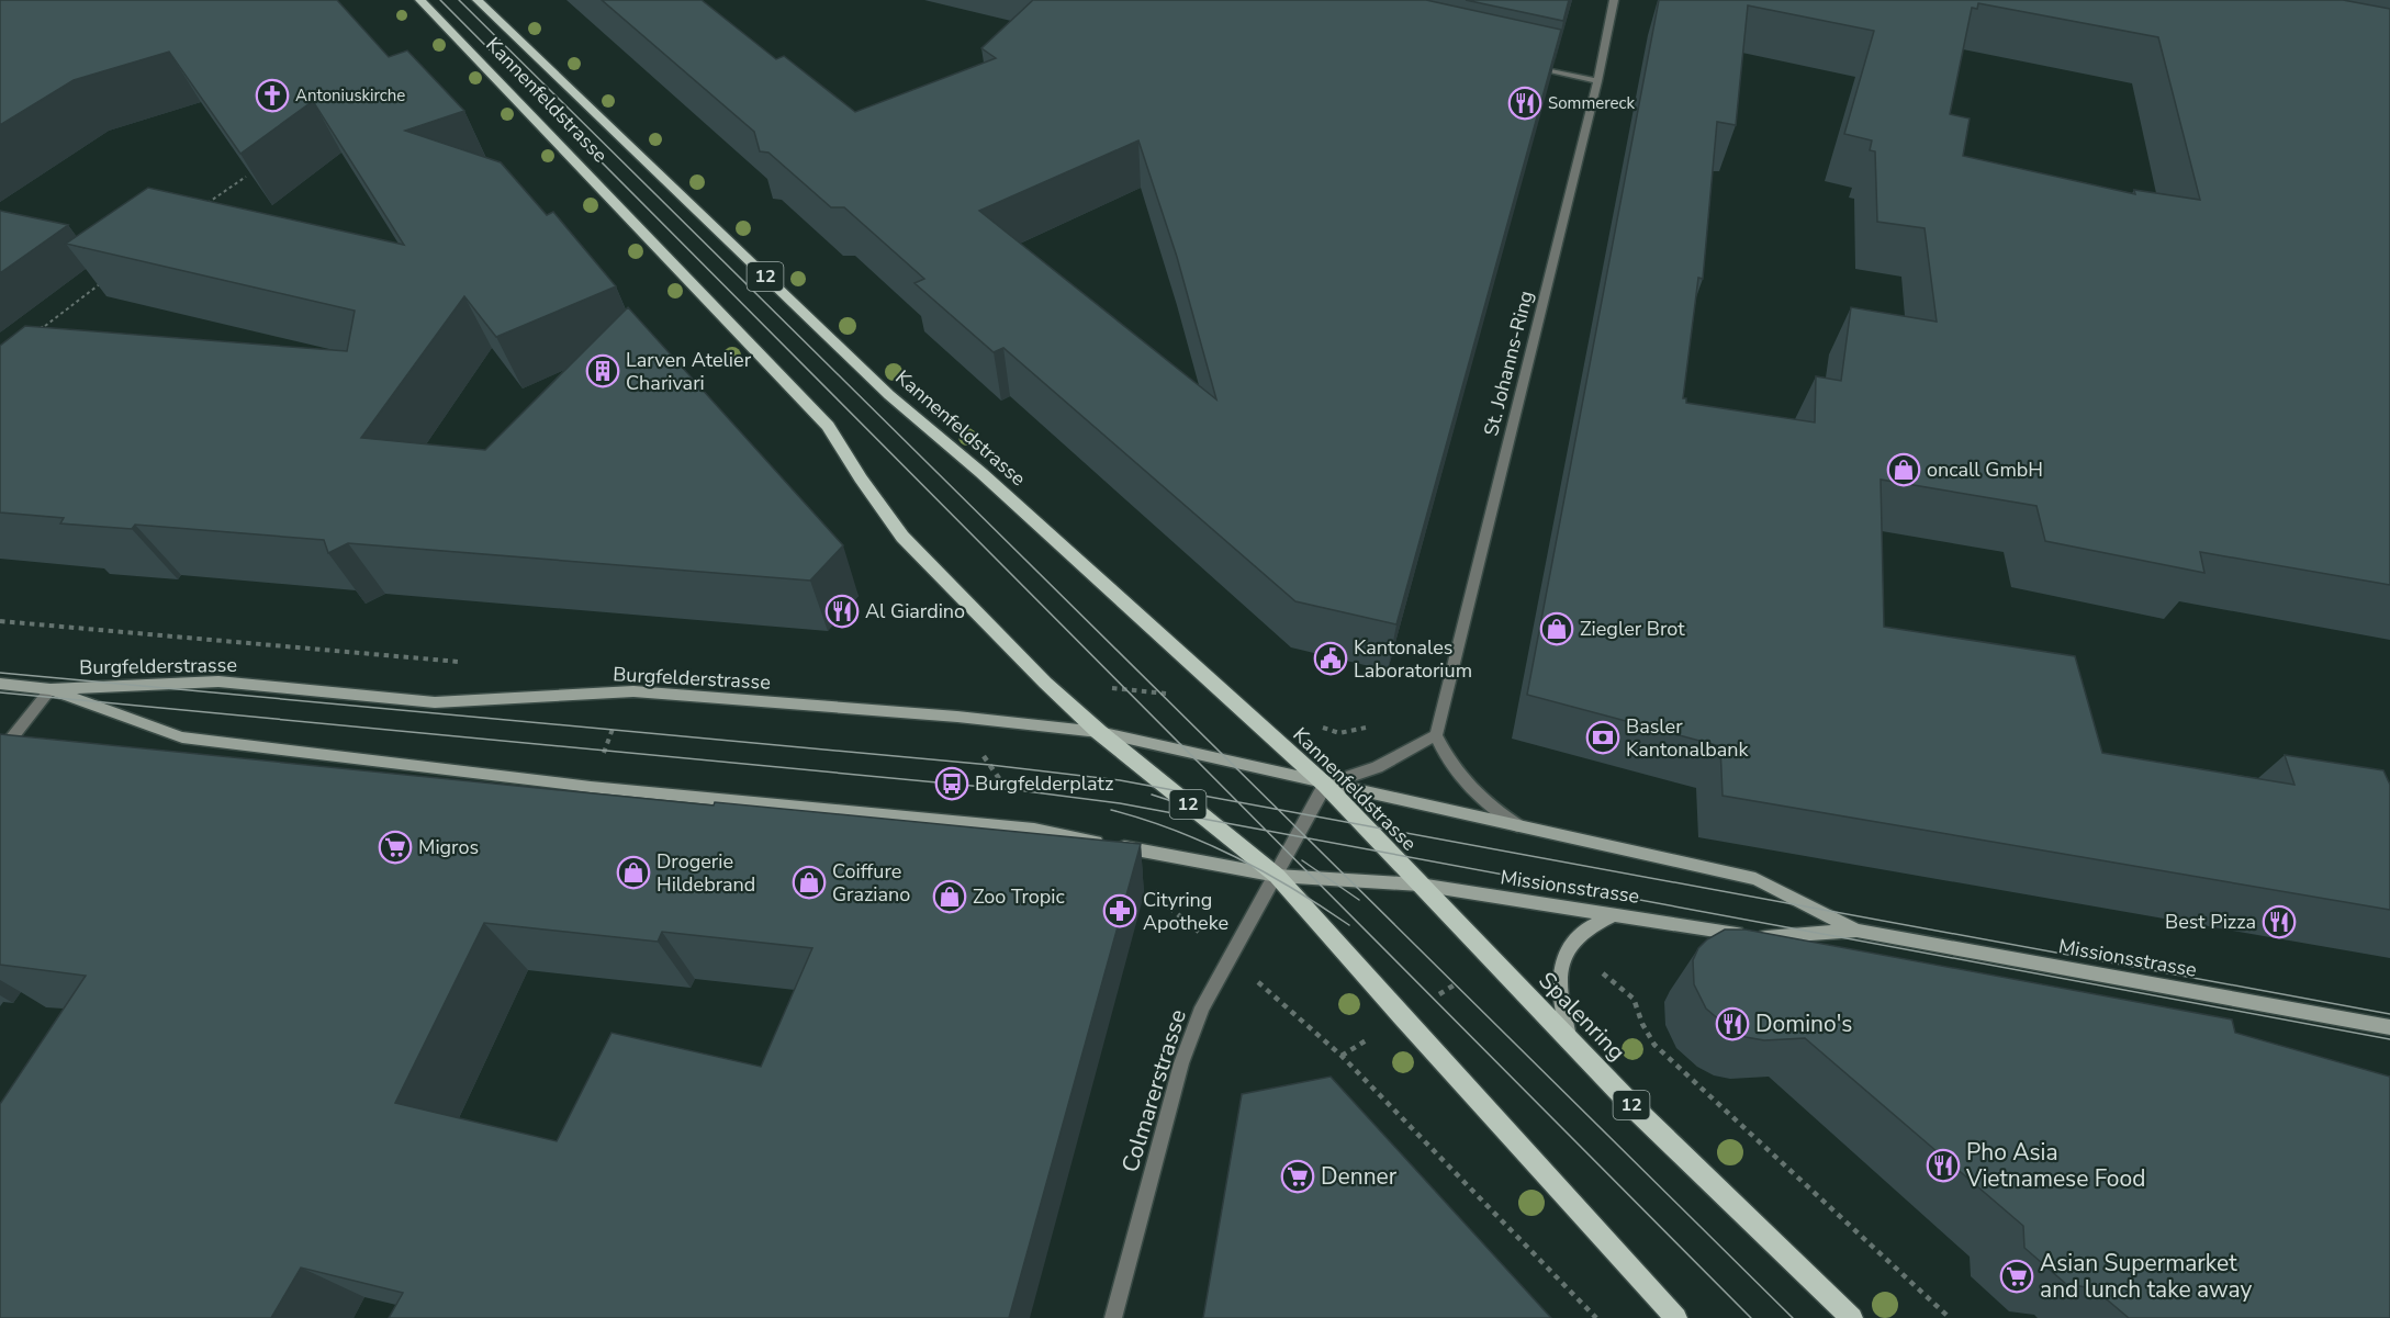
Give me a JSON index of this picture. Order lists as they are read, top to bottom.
{
  "streets": {
    "main road": [
      "Kannenfeldstrasse",
      "12",
      "Burgfelderstrasse",
      "Missionsstrasse",
      "Spalenring"
    ],
    "street": ["St. Johanns-Ring", "Colmarerstrasse"]
  },
  "crossings": [
    ["Kannenfeldstrasse", "12"],
    ["Kannenfeldstrasse", "Burgfelderstrasse"],
    ["Kannenfeldstrasse", "Missionsstrasse"],
    ["Kannenfeldstrasse", "Spalenring"],
    ["Kannenfeldstrasse", "Colmarerstrasse"],
    ["12", "Burgfelderstrasse"],
    ["12", "Missionsstrasse"],
    ["12", "Colmarerstrasse"],
    ["Burgfelderstrasse", "Missionsstrasse"],
    ["Burgfelderstrasse", "Colmarerstrasse"],
    ["Missionsstrasse", "Spalenring"],
    ["Missionsstrasse", "Colmarerstrasse"]
  ],
  "places": {
    "church": ["Antoniuskirche"],
    "restaurant": [
      "Sommereck",
      "Al Giardino",
      "Best Pizza",
      "Domino's",
      "Pho Asia Vietnamese Food"
    ],
    "building": ["Larven Atelier Charivari"],
    "shop": [
      "oncall GmbH",
      "Ziegler Brot",
      "Drogerie Hildebrand",
      "Coiffure Graziano",
      "Zoo Tropic"
    ],
    "public building": ["Kantonales Laboratorium"],
    "bank": ["Basler Kantonalbank"],
    "bus stop": ["Burgfelderplatz"],
    "supermarket": ["Migros", "Denner", "Asian Supermarket and lunch take away"],
    "pharmacy": ["Cityring Apotheke"]
  }
}
